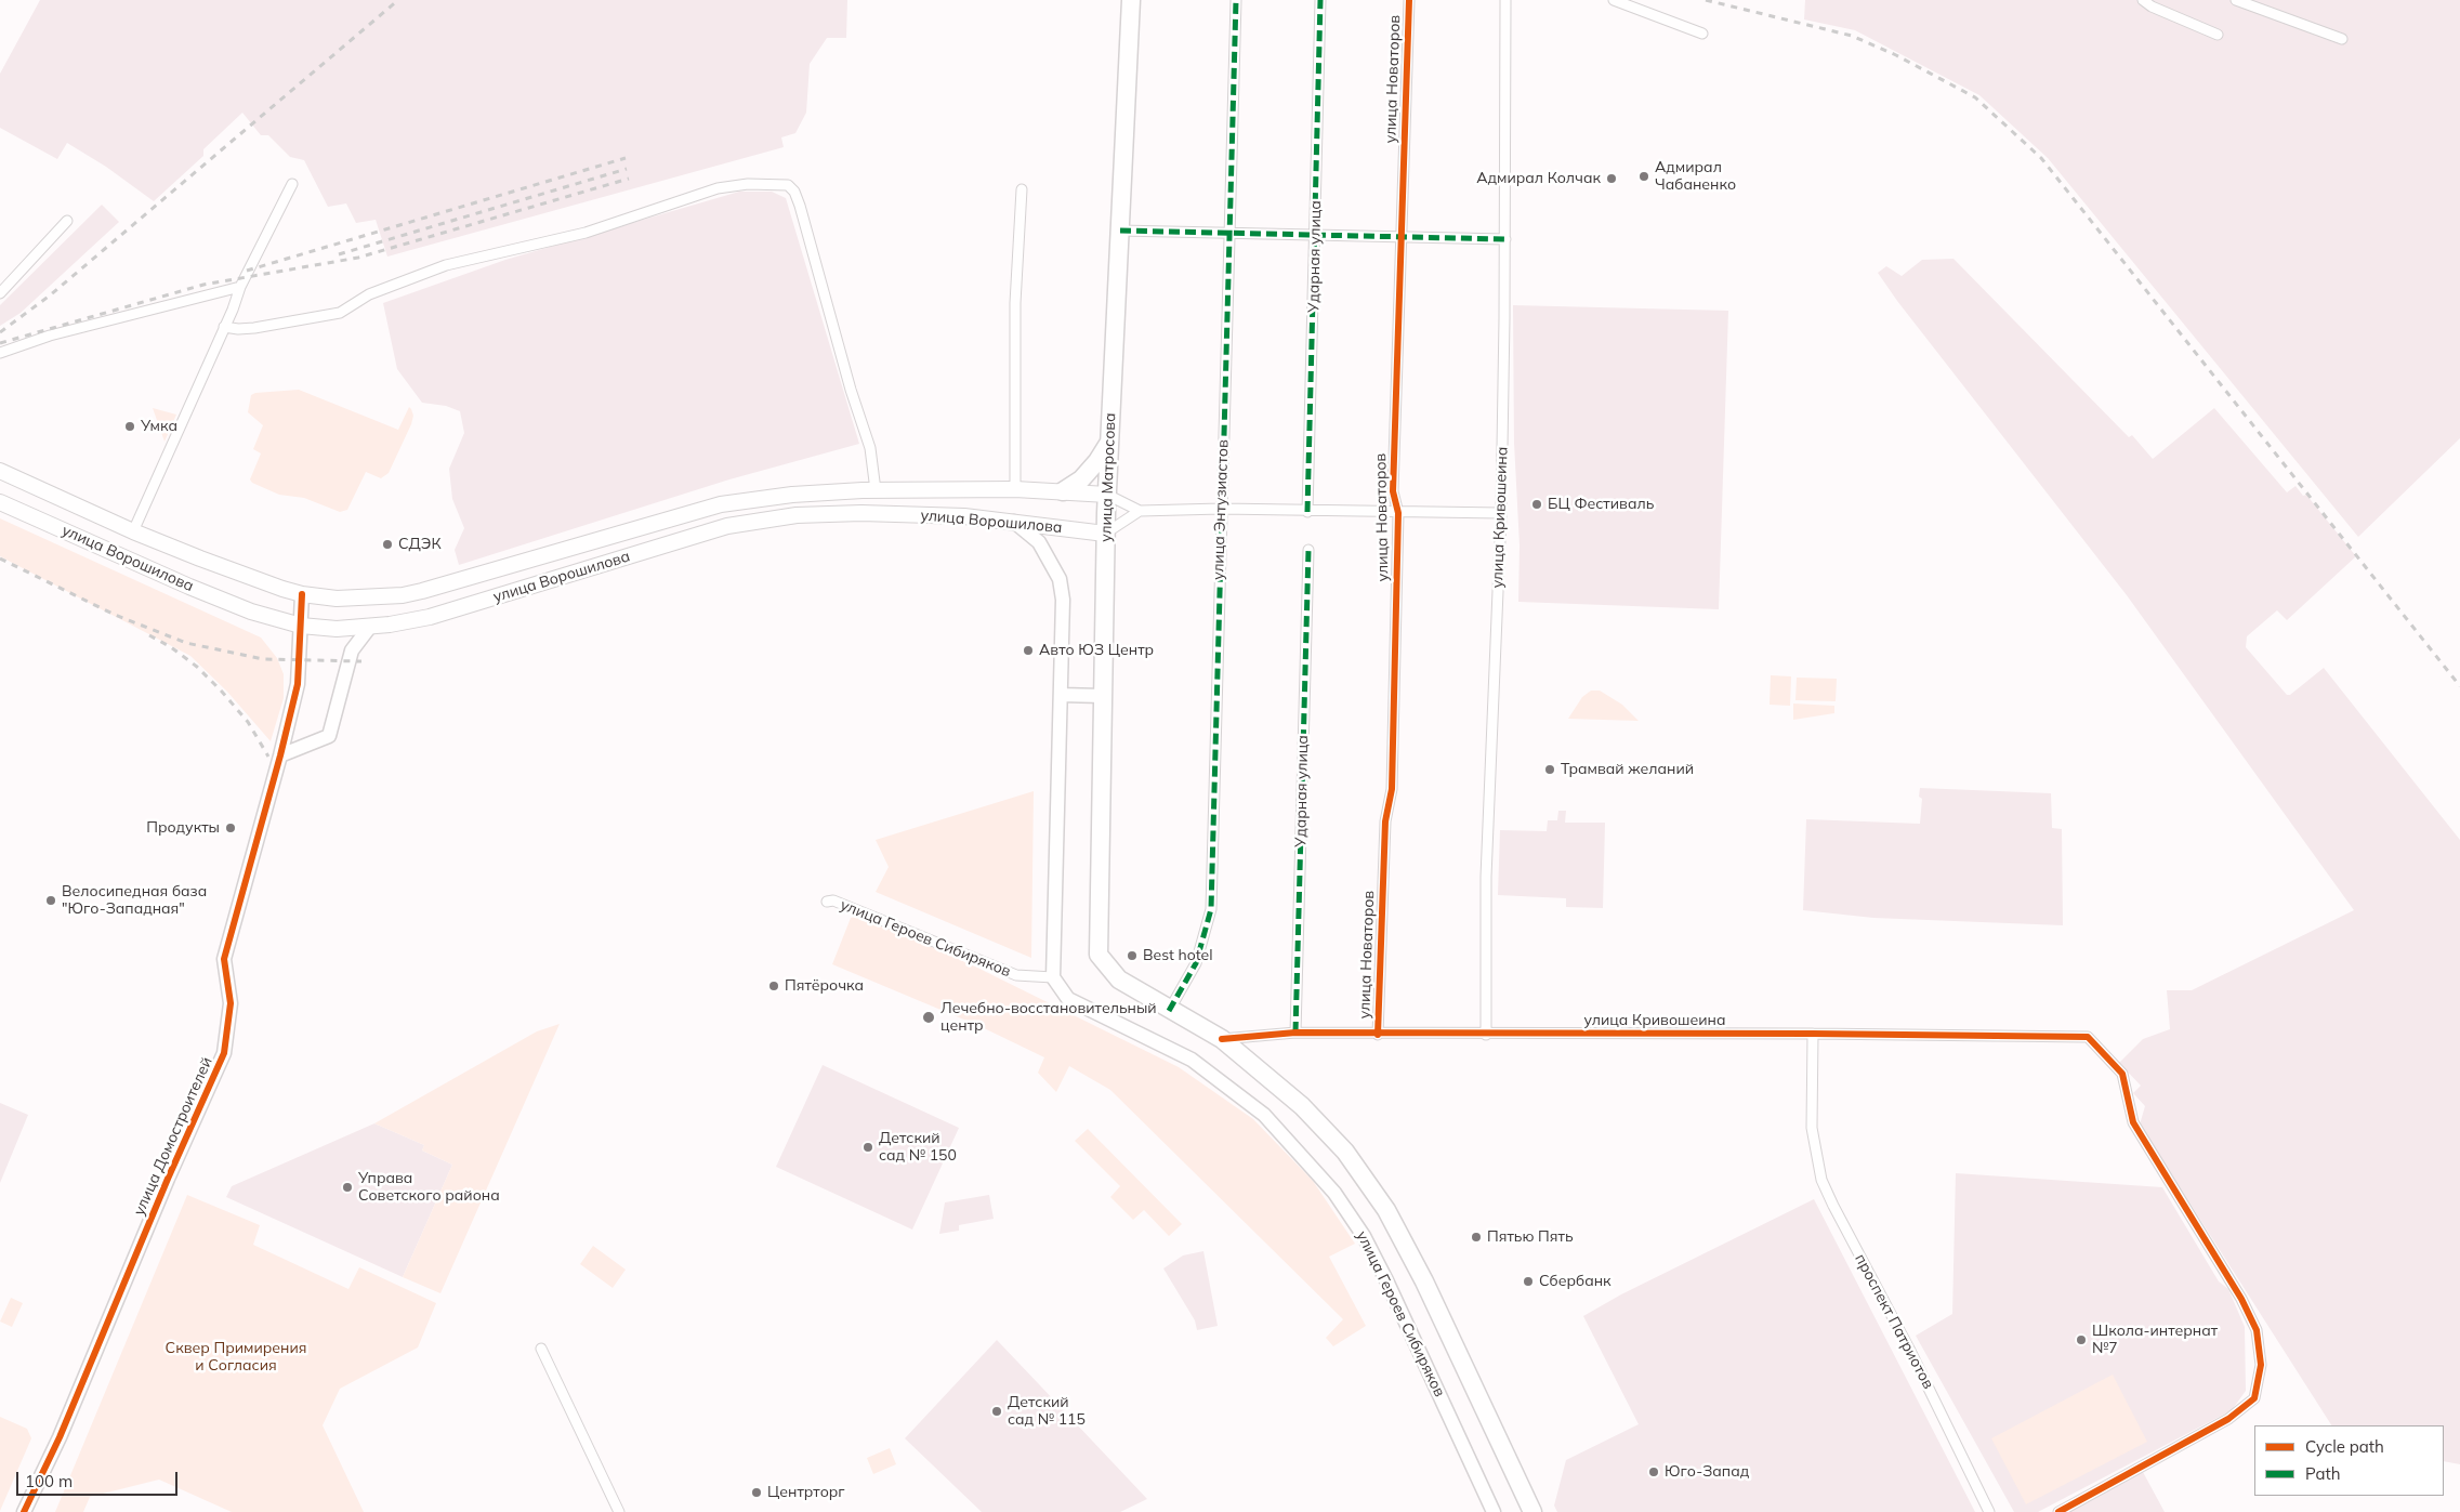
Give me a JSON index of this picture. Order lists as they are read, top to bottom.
{
  "streets": {
    "highway": ["улица Матросова"],
    "main road": ["улица Ворошилова"],
    "street": [
      "улица Новаторов",
      "Ударная улица",
      "улица Энтузиастов",
      "улица Кривошеина",
      "улица Героев Сибиряков",
      "улица Домостроителей",
      "проспект Патриотов"
    ]
  },
  "crossings": [
    ["улица Новаторов", "улица Кривошеина"],
    ["улица Новаторов", "улица Ворошилова"],
    ["Ударная улица", "улица Кривошеина"],
    ["Ударная улица", "улица Ворошилова"],
    ["улица Матросова", "улица Энтузиастов"],
    ["улица Матросова", "улица Ворошилова"],
    ["улица Энтузиастов", "улица Ворошилова"],
    ["улица Кривошеина", "улица Ворошилова"],
    ["улица Кривошеина", "проспект Патриотов"],
    ["улица Ворошилова", "улица Домостроителей"]
  ],
  "parks": ["Сквер Примирения и Согласия"],
  "places": [
    "Адмирал Чабаненко",
    "Адмирал Колчак",
    "Умка",
    "БЦ Фестиваль",
    "СДЭК",
    "Авто ЮЗ Центр",
    "Трамвай желаний",
    "Продукты",
    "Велосипедная база \"Юго-Западная\"",
    "Best hotel",
    "Пятёрочка",
    "Лечебно-восстановительный центр",
    "Детский сад № 150",
    "Управа Советского района",
    "Пятью Пять",
    "Сбербанк",
    "Школа-интернат №7",
    "Детский сад № 115",
    "Юго-Запад",
    "Центрторг"
  ],
  "legend": ["Cycle path", "Path"],
  "scale_bar": "100 m"
}
